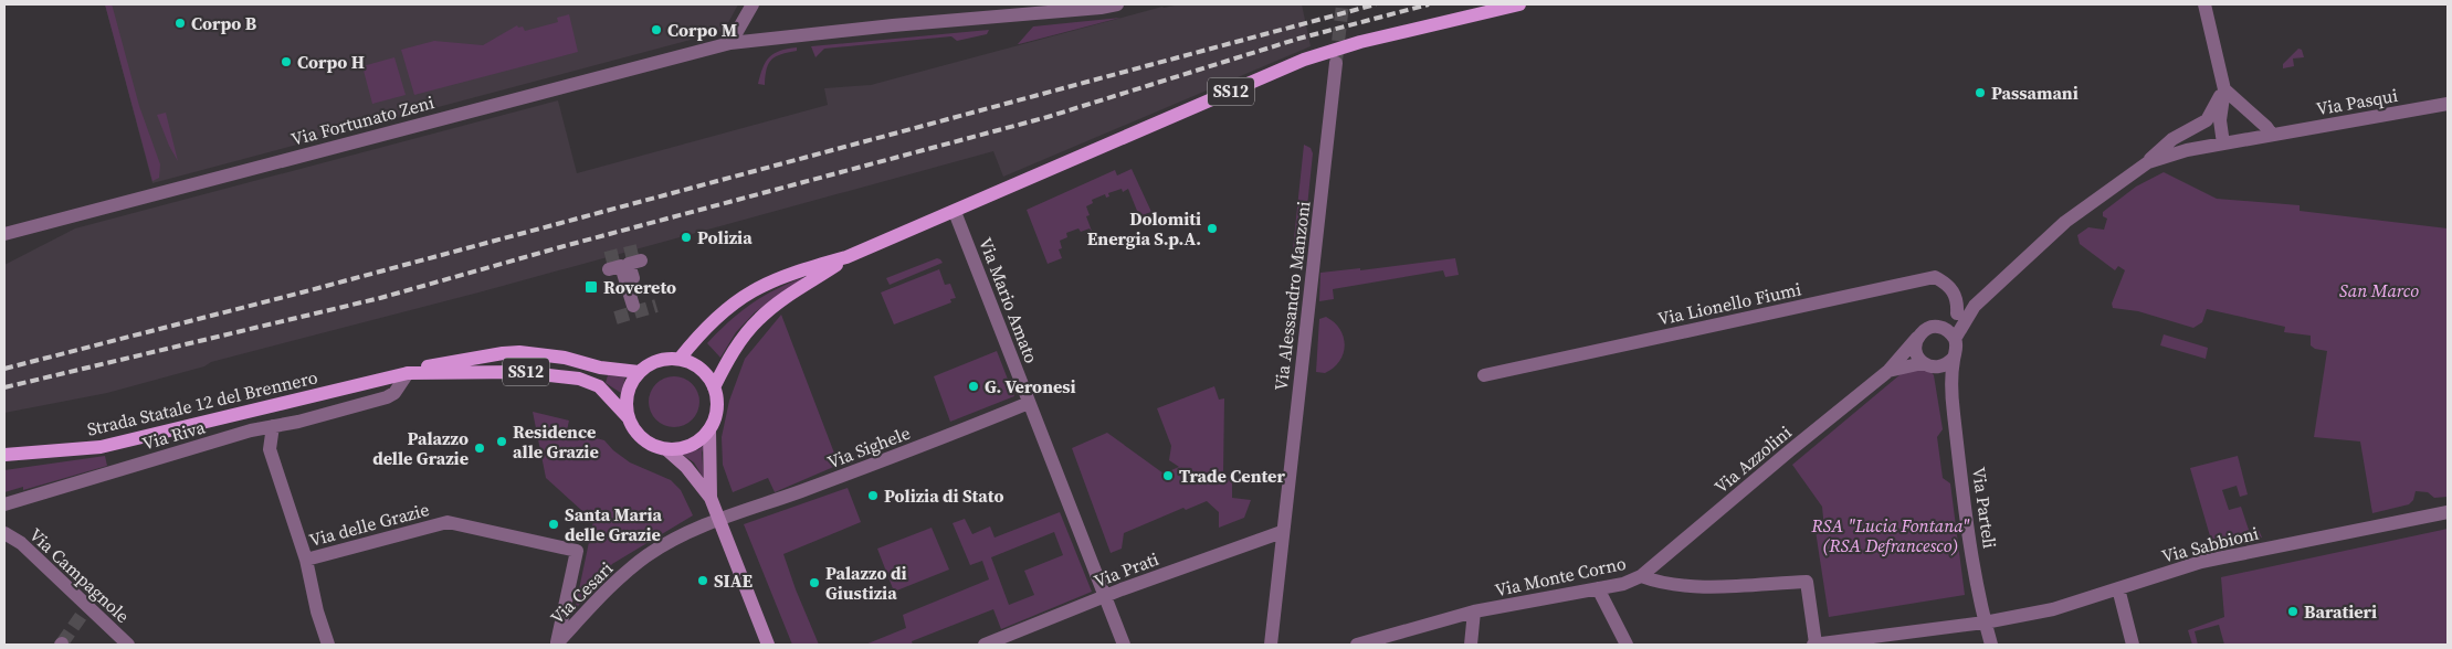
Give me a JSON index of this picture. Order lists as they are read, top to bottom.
{
  "streets": {
    "main road": ["SS12", "Strada Statale 12 del Brennero"],
    "street": [
      "Via Pasqui",
      "Via Fortunato Zeni",
      "Via Alessandro Manzoni",
      "Via Mario Amato",
      "Via Lionello Fiumi",
      "Via Riva",
      "Via Sighele",
      "Via Azzolini",
      "Via Parteli",
      "Via delle Grazie",
      "Via Sabbioni",
      "Via Prati",
      "Via Campagnole",
      "Via Monte Corno",
      "Via Cesari"
    ]
  },
  "crossings": [
    ["SS12", "Via Mario Amato"],
    ["SS12", "Strada Statale 12 del Brennero"],
    ["Via Pasqui", "Via Parteli"],
    ["Via Alessandro Manzoni", "Via Prati"],
    ["Via Mario Amato", "Via Sighele"],
    ["Via Mario Amato", "Via Prati"],
    ["Via Lionello Fiumi", "Via Parteli"],
    ["Strada Statale 12 del Brennero", "Via Riva"],
    ["Via Sighele", "Via Cesari"],
    ["Via Azzolini", "Via Parteli"],
    ["Via Azzolini", "Via Monte Corno"],
    ["Via Parteli", "Via Sabbioni"],
    ["Via delle Grazie", "Via Cesari"],
    ["Via Sabbioni", "Via Monte Corno"]
  ],
  "parks": ["San Marco", "RSA \"Lucia Fontana\" (RSA Defrancesco)"],
  "places": {
    "other": [
      "Corpo B",
      "Corpo M",
      "Corpo H",
      "Passamani",
      "Dolomiti Energia S.p.A.",
      "Polizia",
      "G. Veronesi",
      "Residence alle Grazie",
      "Palazzo delle Grazie",
      "Trade Center",
      "Polizia di Stato",
      "Santa Maria delle Grazie",
      "SIAE",
      "Palazzo di Giustizia",
      "Baratieri"
    ],
    "transit": ["Rovereto"]
  }
}
